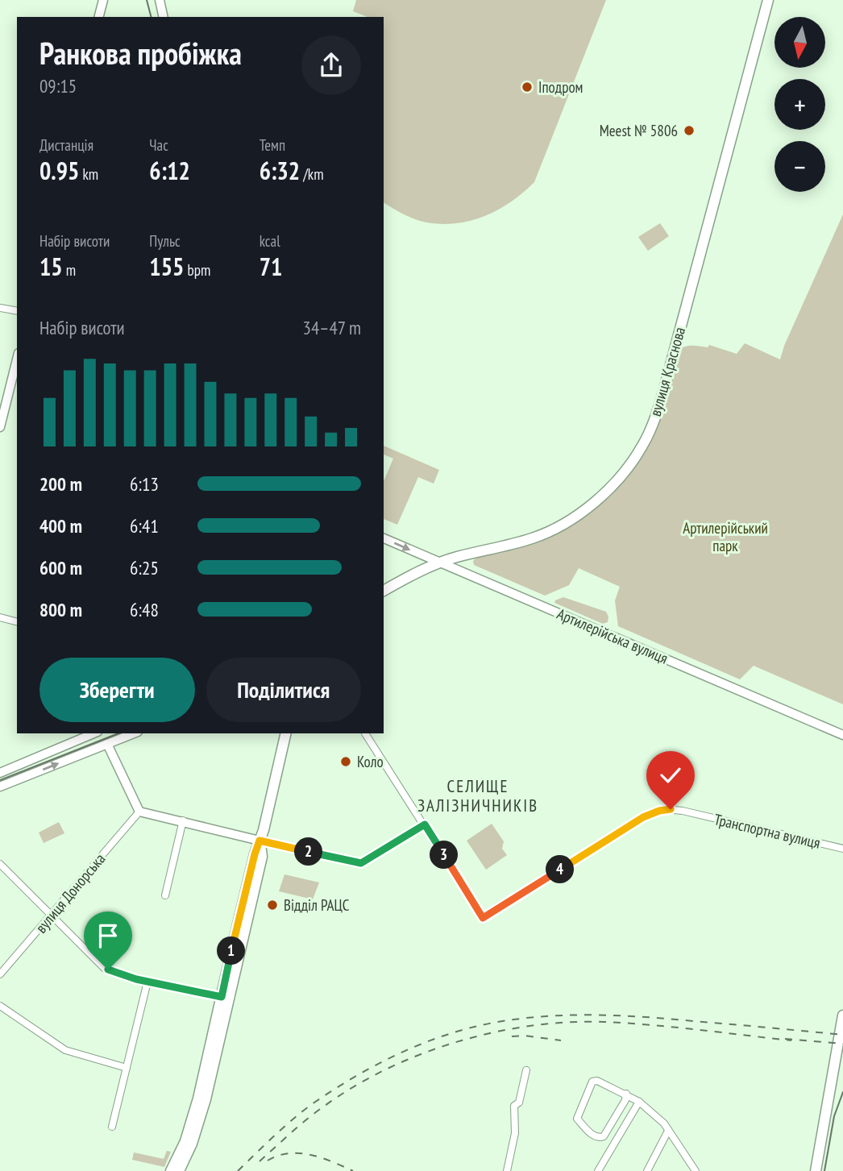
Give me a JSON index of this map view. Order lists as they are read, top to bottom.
{
  "streets": {
    "main road": ["вулиця Краснова"],
    "street": ["Артилерійська вулиця", "Транспортна вулиця", "вулиця Донорська"]
  },
  "crossings": [
    ["вулиця Краснова", "Артилерійська вулиця"]
  ],
  "districts": ["СЕЛИЩЕ ЗАЛІЗНИЧНИКІВ"],
  "parks": ["Артилерійський парк"],
  "places": [
    "Іподром",
    "Meest № 5806",
    "Коло",
    "Відділ РАЦС"
  ],
  "north": "bottom",
  "page": {
    "map_buttons": ["+", "−"],
    "heading": ["Ранкова пробіжка", "09:15"],
    "stats": [
      ["Дистанція", "0.95 km"],
      ["Час", "6:12"],
      ["Темп", "6:32 /km"],
      ["Набір висоти", "15 m"],
      ["Пульс", "155 bpm"],
      ["kcal", "71"]
    ],
    "chart": ["Набір висоти", "34–47 m"],
    "list": [
      {
        "name": "200 m",
        "note": "6:13"
      },
      {
        "name": "400 m",
        "note": "6:41"
      },
      {
        "name": "600 m",
        "note": "6:25"
      },
      {
        "name": "800 m",
        "note": "6:48"
      }
    ],
    "buttons": ["Зберегти", "Поділитися"],
    "pins": [
      "2",
      "3",
      "4",
      "1"
    ]
  }
}
